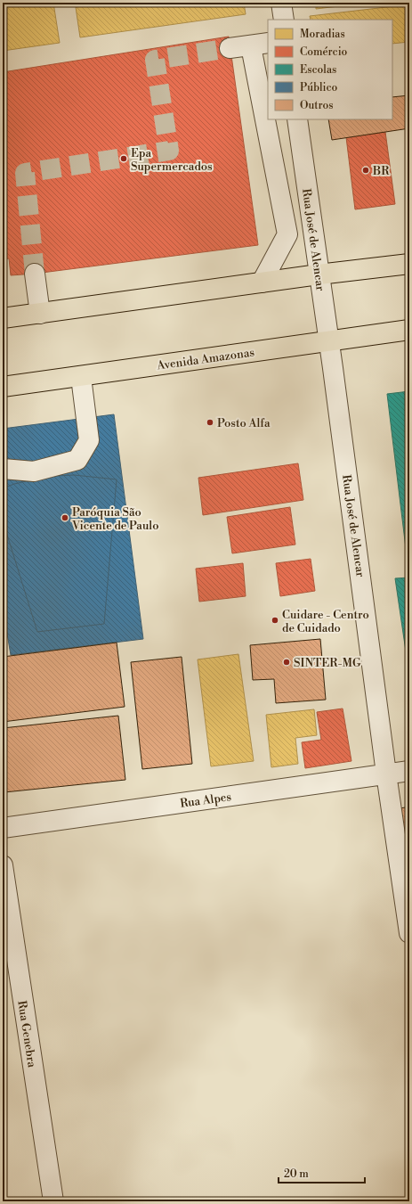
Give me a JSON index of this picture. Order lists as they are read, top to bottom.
{
  "streets": {
    "main road": ["Avenida Amazonas"],
    "street": ["Rua José de Alencar", "Rua Alpes", "Rua Genebra"]
  },
  "crossings": [
    ["Rua José de Alencar", "Avenida Amazonas"],
    ["Rua José de Alencar", "Rua Alpes"]
  ],
  "places": [
    "Epa Supermercados",
    "BR",
    "Posto Alfa",
    "Paróquia São Vicente de Paulo",
    "Cuidare - Centro de Cuidado",
    "SINTER-MG"
  ],
  "legend": [
    "Moradias",
    "Comércio",
    "Escolas",
    "Público",
    "Outros"
  ],
  "scale_bar": "20 m"
}
